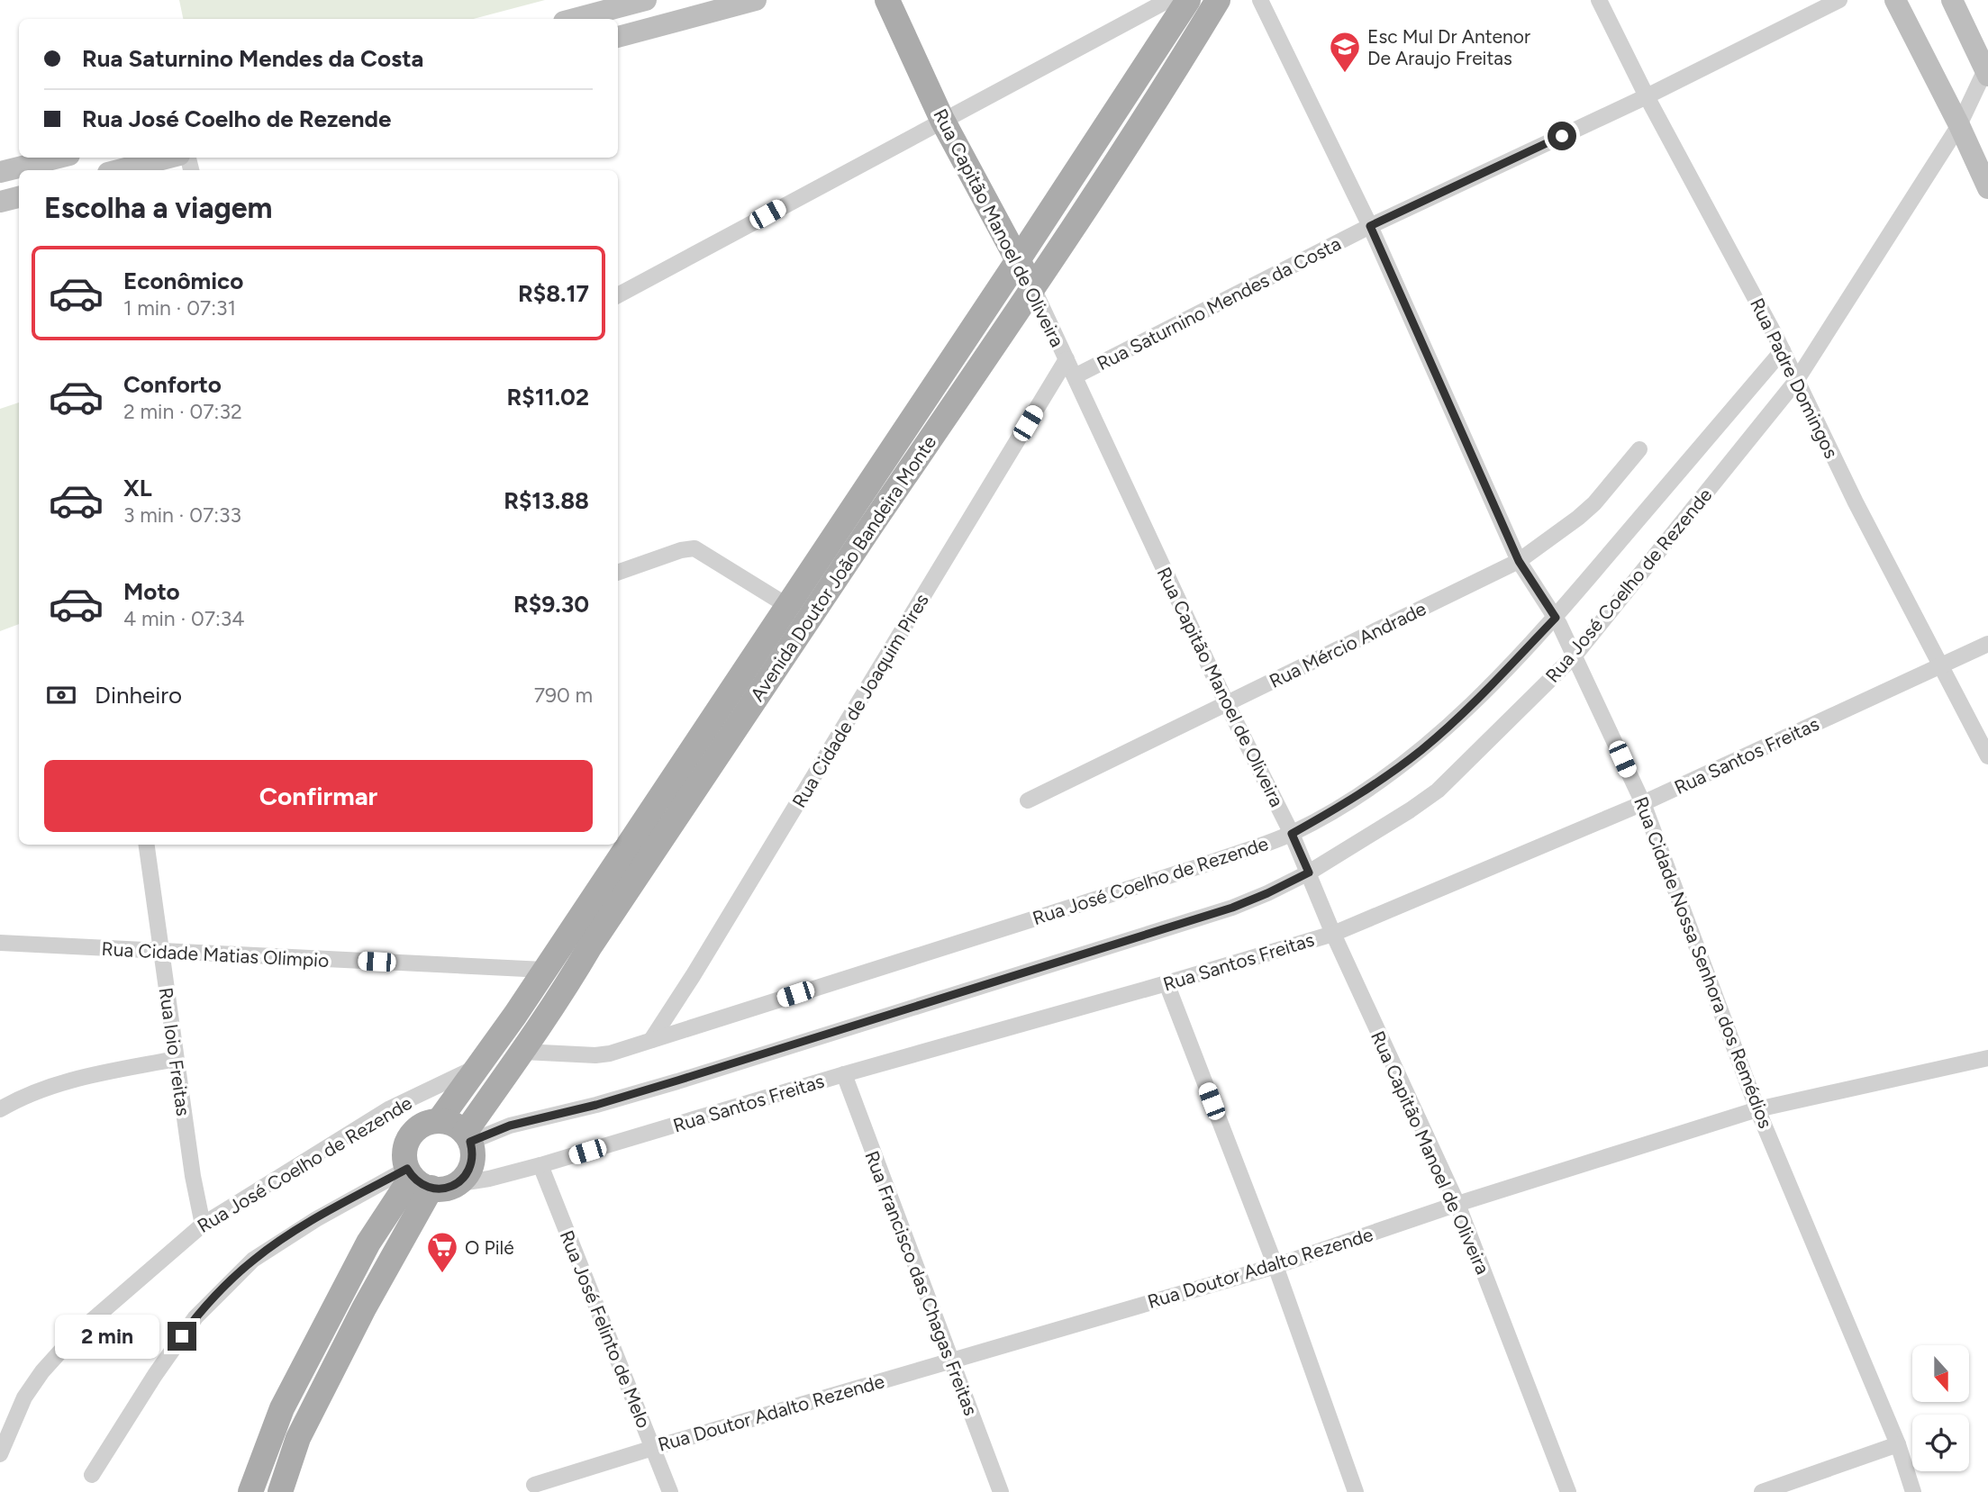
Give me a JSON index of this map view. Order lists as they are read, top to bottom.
{
  "streets": {
    "main road": ["Rua Capitão Manoel de Oliveira", "Avenida Doutor João Bandeira Monte"],
    "street": [
      "Rua Saturnino Mendes da Costa",
      "Rua Padre Domingos",
      "Rua José Coelho de Rezende",
      "Rua Mércio Andrade",
      "Rua Cidade de Joaquim Pires",
      "Rua Santos Freitas",
      "Rua Cidade Matias Olimpio",
      "Rua Cidade Nossa Senhora dos Remédios",
      "Rua Ioio Freitas",
      "Rua Doutor Adalto Rezende",
      "Rua Francisco das Chagas Freitas",
      "Rua José Felinto de Melo"
    ]
  },
  "crossings": [
    ["Rua Capitão Manoel de Oliveira", "Rua Saturnino Mendes da Costa"],
    ["Rua Capitão Manoel de Oliveira", "Avenida Doutor João Bandeira Monte"],
    ["Rua Capitão Manoel de Oliveira", "Rua José Coelho de Rezende"],
    ["Rua Capitão Manoel de Oliveira", "Rua Mércio Andrade"],
    ["Rua Capitão Manoel de Oliveira", "Rua Cidade de Joaquim Pires"],
    ["Rua Capitão Manoel de Oliveira", "Rua Santos Freitas"],
    ["Rua Capitão Manoel de Oliveira", "Rua Doutor Adalto Rezende"],
    ["Rua Saturnino Mendes da Costa", "Rua Padre Domingos"],
    ["Rua Saturnino Mendes da Costa", "Rua Cidade Nossa Senhora dos Remédios"],
    ["Rua Padre Domingos", "Rua José Coelho de Rezende"],
    ["Rua Padre Domingos", "Rua Santos Freitas"],
    ["Avenida Doutor João Bandeira Monte", "Rua José Coelho de Rezende"],
    ["Avenida Doutor João Bandeira Monte", "Rua Santos Freitas"],
    ["Avenida Doutor João Bandeira Monte", "Rua Cidade Matias Olimpio"],
    ["Rua José Coelho de Rezende", "Rua Cidade de Joaquim Pires"],
    ["Rua José Coelho de Rezende", "Rua Santos Freitas"],
    ["Rua José Coelho de Rezende", "Rua Cidade Nossa Senhora dos Remédios"],
    ["Rua José Coelho de Rezende", "Rua Ioio Freitas"],
    ["Rua Mércio Andrade", "Rua Cidade Nossa Senhora dos Remédios"],
    ["Rua Santos Freitas", "Rua Cidade Nossa Senhora dos Remédios"],
    ["Rua Santos Freitas", "Rua Francisco das Chagas Freitas"],
    ["Rua Santos Freitas", "Rua José Felinto de Melo"],
    ["Rua Cidade Matias Olimpio", "Rua Ioio Freitas"],
    ["Rua Cidade Nossa Senhora dos Remédios", "Rua Doutor Adalto Rezende"],
    ["Rua Doutor Adalto Rezende", "Rua Francisco das Chagas Freitas"],
    ["Rua Doutor Adalto Rezende", "Rua José Felinto de Melo"]
  ],
  "places": {
    "school or university": ["Esc Mul Dr Antenor De Araujo Freitas"],
    "supermarket": ["O Pilé"]
  },
  "north": "bottom",
  "page": {
    "banner": ["Rua Saturnino Mendes da Costa", "Rua José Coelho de Rezende"],
    "heading": "Escolha a viagem",
    "list": [
      {
        "name": "Econômico",
        "note": "1 min · 07:31",
        "value": "R$8.17"
      },
      {
        "name": "Conforto",
        "note": "2 min · 07:32",
        "value": "R$11.02"
      },
      {
        "name": "XL",
        "note": "3 min · 07:33",
        "value": "R$13.88"
      },
      {
        "name": "Moto",
        "note": "4 min · 07:34",
        "value": "R$9.30"
      }
    ],
    "pay": ["Dinheiro", "790 m"],
    "buttons": "Confirmar",
    "bubble": "2 min"
  }
}
